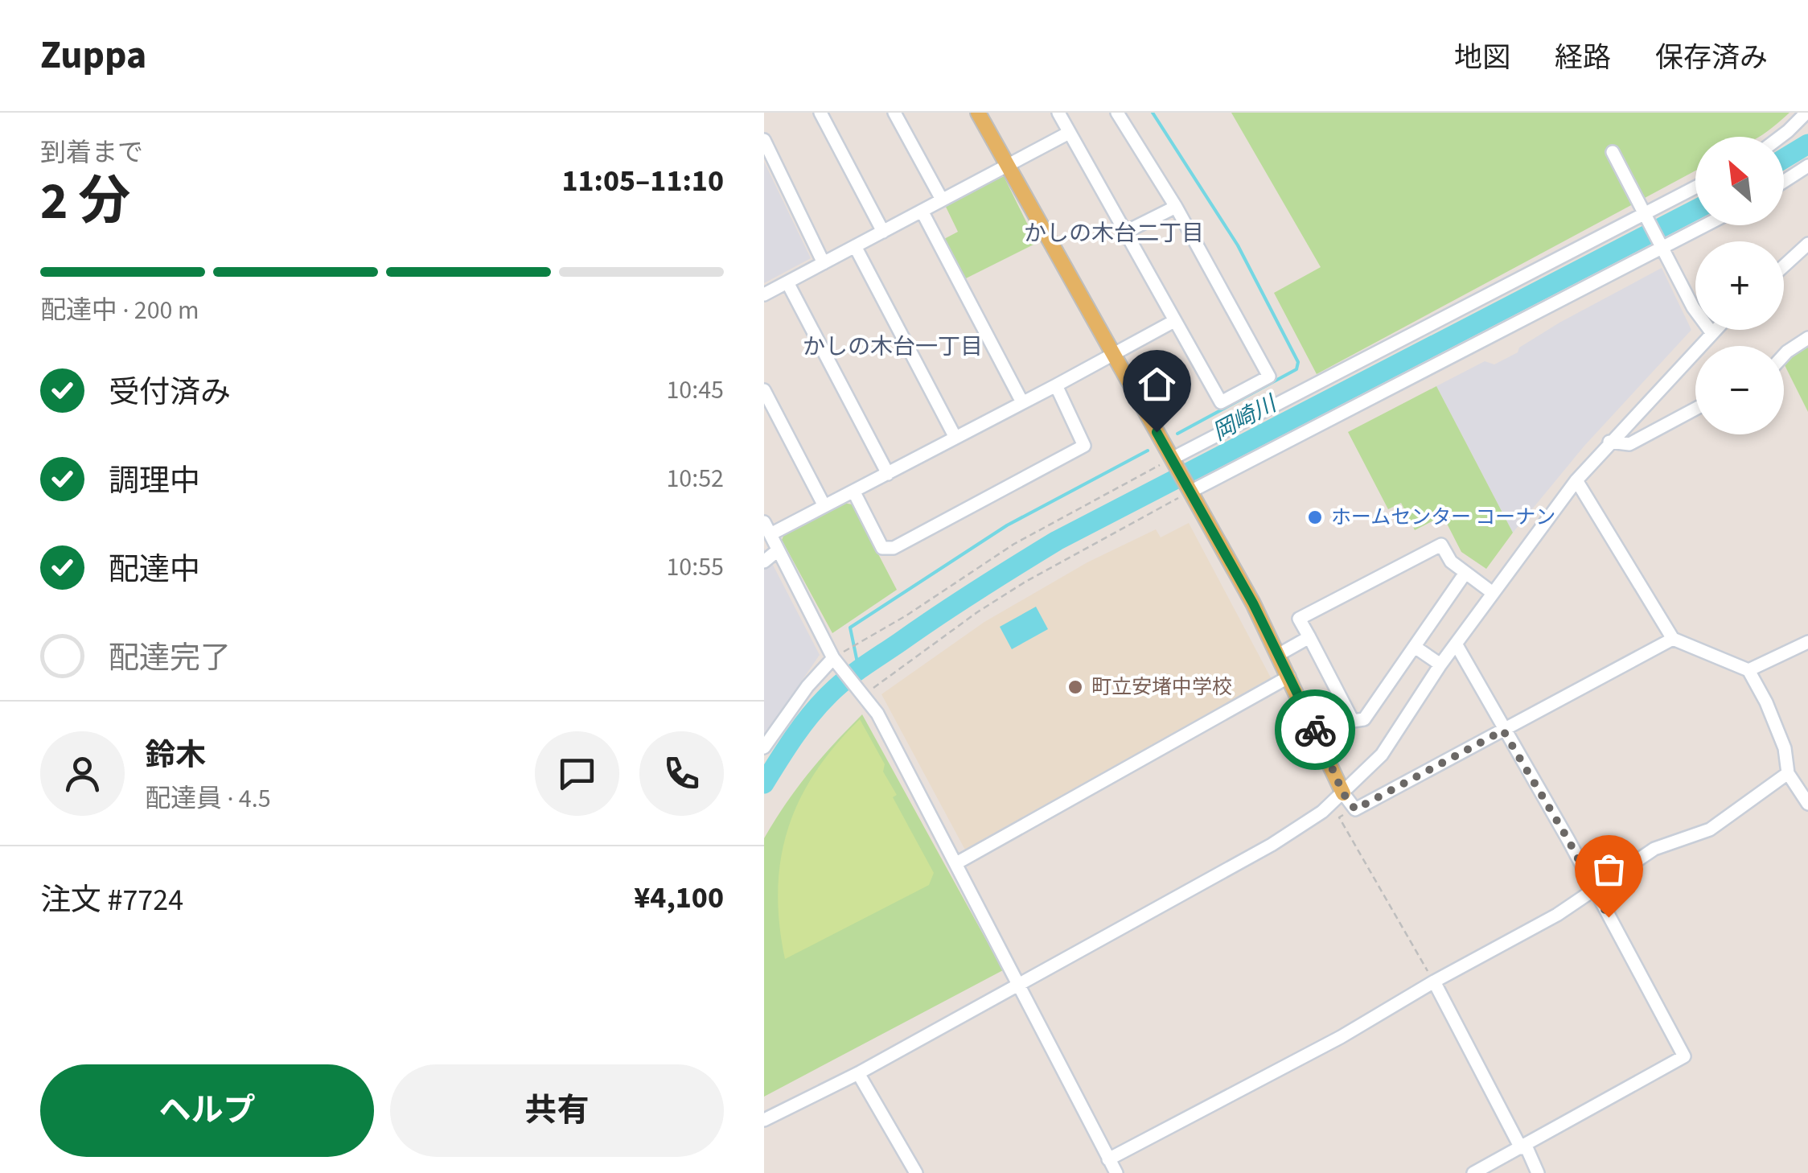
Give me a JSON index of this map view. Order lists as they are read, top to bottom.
{
  "districts": ["かしの木台二丁目", "かしの木台一丁目"],
  "water": ["岡崎川"],
  "places": ["ホームセンター コーナン", "町立安堵中学校"],
  "north": "top left",
  "page": {
    "header": "Zuppa",
    "nav": ["地図", "経路", "保存済み"],
    "heading": ["2 分", "到着まで", "11:05–11:10"],
    "panel": [
      "鈴木",
      "配達員 · 4.5",
      "注文 #7724",
      "¥4,100"
    ],
    "map_buttons": ["+", "−"],
    "bar": "配達中 · 200 m",
    "list": [
      ["受付済み", "10:45"],
      ["調理中", "10:52"],
      ["配達中", "10:55"],
      "配達完了"
    ],
    "buttons": ["ヘルプ", "共有"]
  }
}
